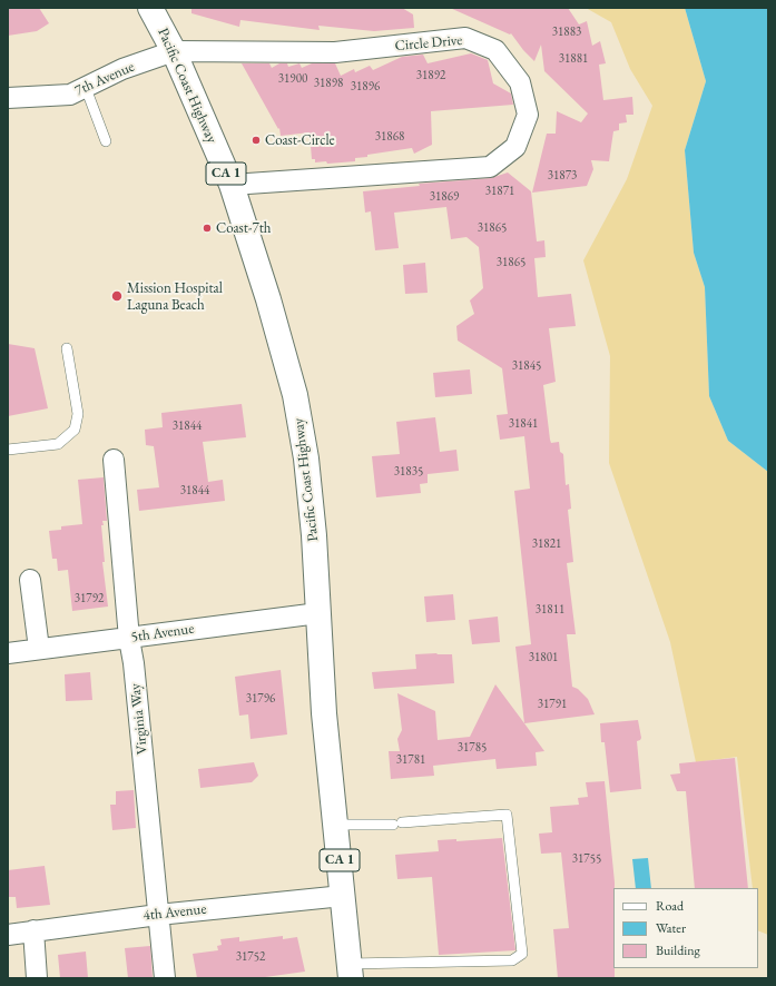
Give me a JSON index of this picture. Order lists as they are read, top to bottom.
{
  "streets": {
    "highway": ["Pacific Coast Highway", "CA 1"],
    "street": [
      "Circle Drive",
      "7th Avenue",
      "5th Avenue",
      "Virginia Way",
      "4th Avenue"
    ]
  },
  "crossings": [
    ["Circle Drive", "7th Avenue"],
    ["Circle Drive", "Pacific Coast Highway"],
    ["7th Avenue", "Pacific Coast Highway"],
    ["Pacific Coast Highway", "5th Avenue"],
    ["Pacific Coast Highway", "4th Avenue"],
    ["5th Avenue", "Virginia Way"],
    ["Virginia Way", "4th Avenue"]
  ],
  "places": ["Coast-Circle", "Coast-7th", "Mission Hospital Laguna Beach"],
  "house_numbers": [
    "31883",
    "31881",
    "31892",
    "31900",
    "31898",
    "31896",
    "31868",
    "31873",
    "31871",
    "31869",
    "31865",
    "31865",
    "31845",
    "31841",
    "31844",
    "31835",
    "31844",
    "31821",
    "31792",
    "31811",
    "31801",
    "31796",
    "31791",
    "31785",
    "31781",
    "31755",
    "31752"
  ],
  "legend": ["Road", "Water", "Building"]
}
